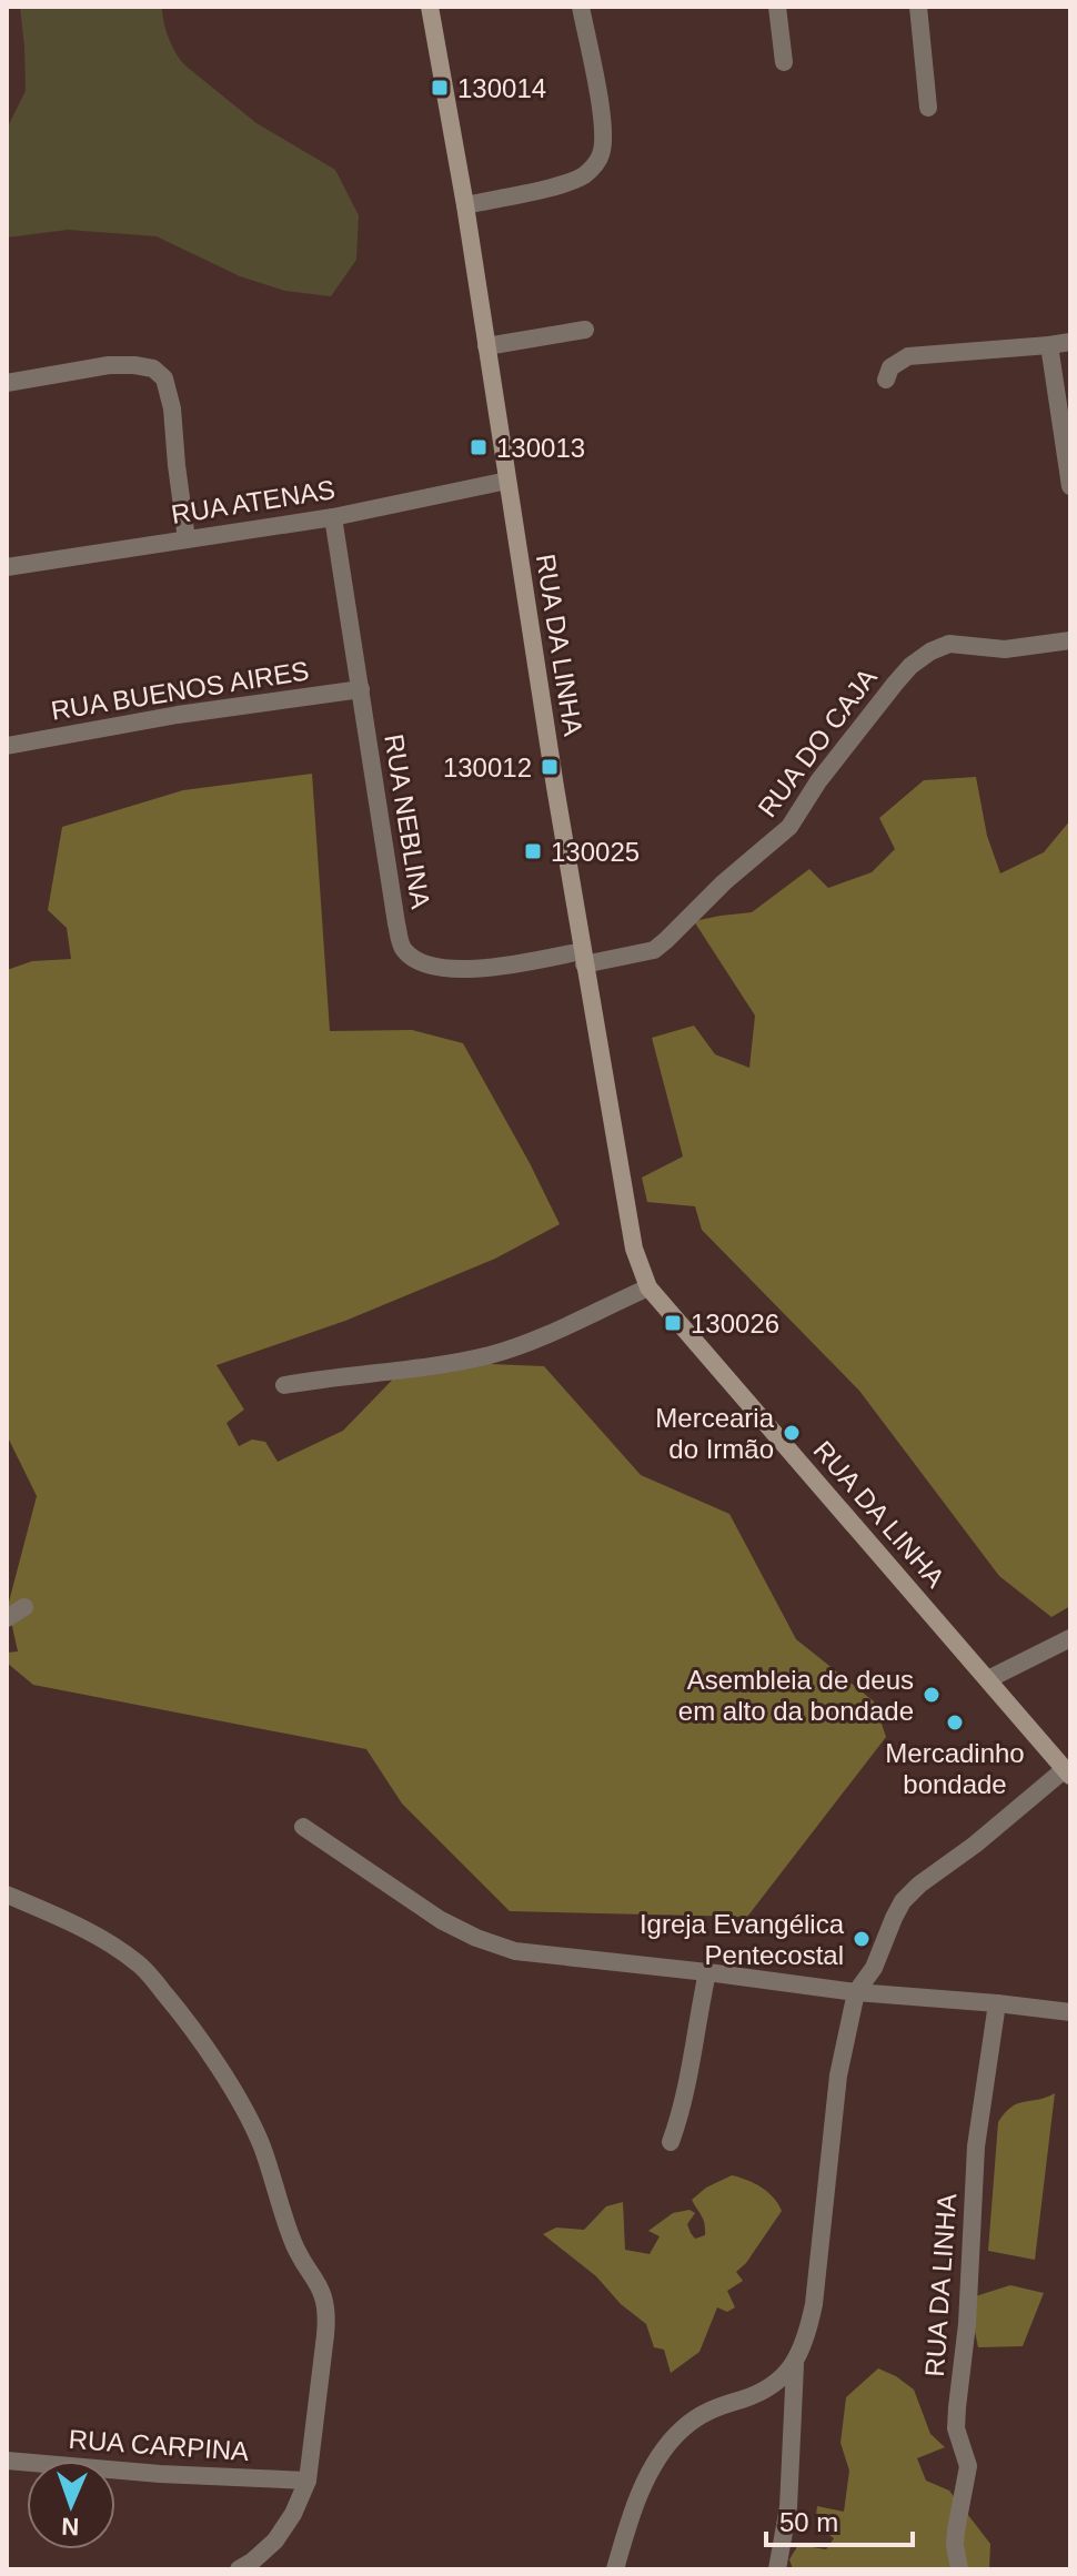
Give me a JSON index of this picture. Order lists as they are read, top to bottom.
{
  "streets": {
    "street": [
      "RUA ATENAS",
      "RUA DA LINHA",
      "RUA BUENOS AIRES",
      "RUA DO CAJA",
      "RUA NEBLINA",
      "RUA CARPINA"
    ]
  },
  "crossings": [
    ["RUA ATENAS", "RUA DA LINHA"],
    ["RUA ATENAS", "RUA NEBLINA"],
    ["RUA DA LINHA", "RUA DO CAJA"],
    ["RUA DA LINHA", "RUA NEBLINA"],
    ["RUA BUENOS AIRES", "RUA NEBLINA"],
    ["RUA DO CAJA", "RUA NEBLINA"]
  ],
  "places": {
    "transit": [
      "130014",
      "130013",
      "130012",
      "130025",
      "130026"
    ],
    "other": [
      "Mercearia do Irmão",
      "Asembleia de deus em alto da bondade",
      "Mercadinho bondade",
      "Igreja Evangélica Pentecostal"
    ]
  },
  "scale_bar": "50 m",
  "north": "bottom"
}
